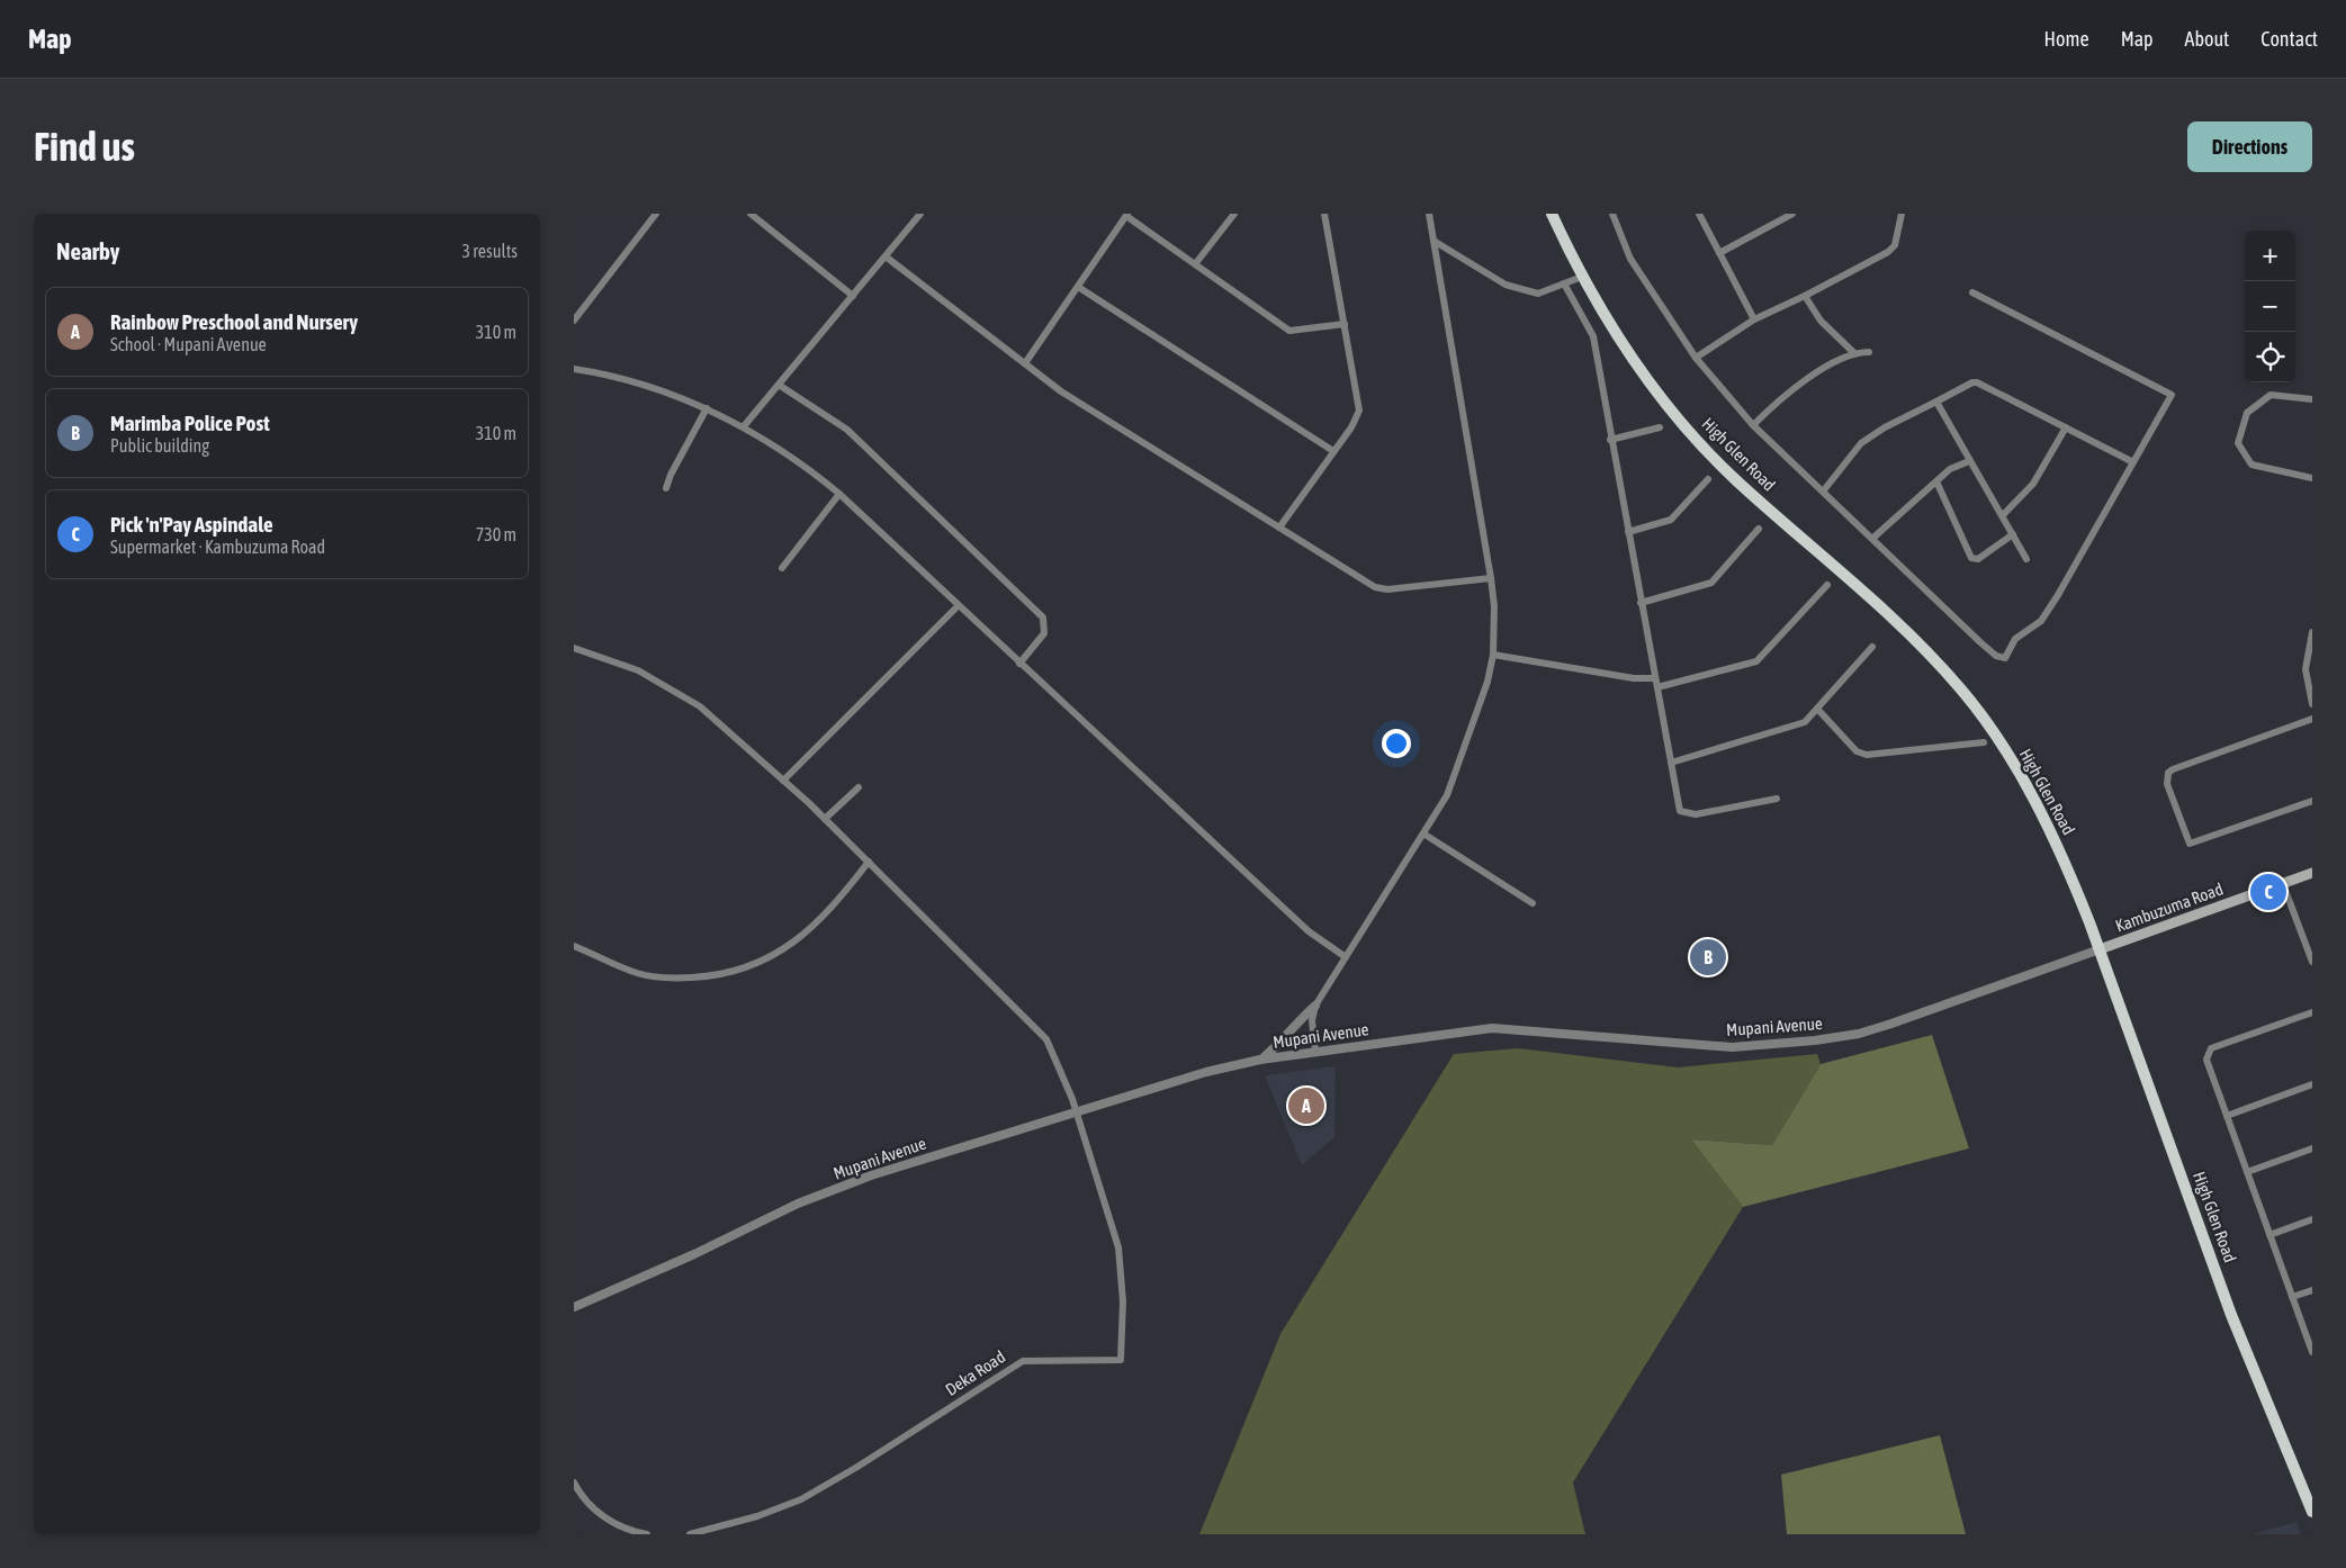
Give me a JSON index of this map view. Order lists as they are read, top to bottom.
{
  "streets": {
    "main road": ["High Glen Road", "Kambuzuma Road"],
    "street": ["Mupani Avenue", "Deka Road"]
  },
  "crossings": [
    ["High Glen Road", "Kambuzuma Road"],
    ["High Glen Road", "Mupani Avenue"],
    ["Kambuzuma Road", "Mupani Avenue"],
    ["Mupani Avenue", "Deka Road"]
  ],
  "page": {
    "header": "Map",
    "nav": [
      "Home",
      "Map",
      "About",
      "Contact"
    ],
    "buttons": "Directions",
    "title": "Find us",
    "heading": ["Nearby", "3 results"],
    "map_buttons": ["+", "−"],
    "list": [
      {
        "mark": "A",
        "name": "Rainbow Preschool and Nursery",
        "note": "School · Mupani Avenue",
        "value": "310 m"
      },
      {
        "mark": "B",
        "name": "Marimba Police Post",
        "note": "Public building",
        "value": "310 m"
      },
      {
        "mark": "C",
        "name": "Pick 'n'Pay Aspindale",
        "note": "Supermarket · Kambuzuma Road",
        "value": "730 m"
      }
    ],
    "pins": ["C", "B", "A"]
  }
}
